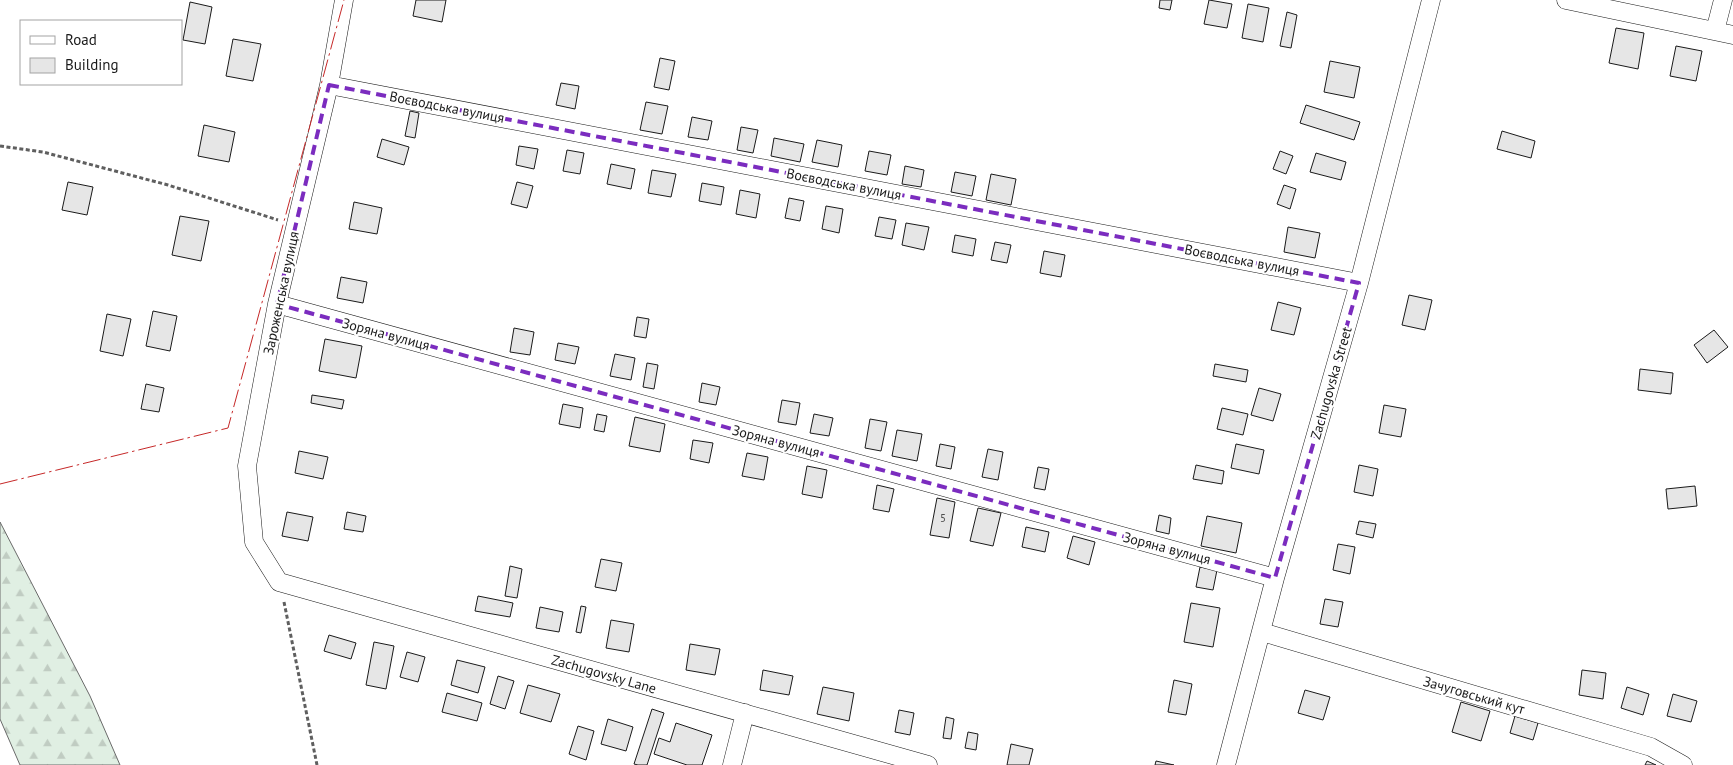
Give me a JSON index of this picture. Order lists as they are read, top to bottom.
{
  "streets": {
    "street": [
      "Воєводська вулиця",
      "Зароженська вулиця",
      "Зоряна вулиця",
      "Zachugovska Street",
      "Zachugovsky Lane",
      "Зачуговський кут"
    ]
  },
  "crossings": [
    ["Воєводська вулиця", "Зароженська вулиця"],
    ["Воєводська вулиця", "Zachugovska Street"],
    ["Зароженська вулиця", "Зоряна вулиця"],
    ["Зароженська вулиця", "Zachugovsky Lane"],
    ["Зоряна вулиця", "Zachugovska Street"],
    ["Zachugovska Street", "Зачуговський кут"]
  ],
  "house_numbers": ["5"],
  "legend": ["Road", "Building"]
}
